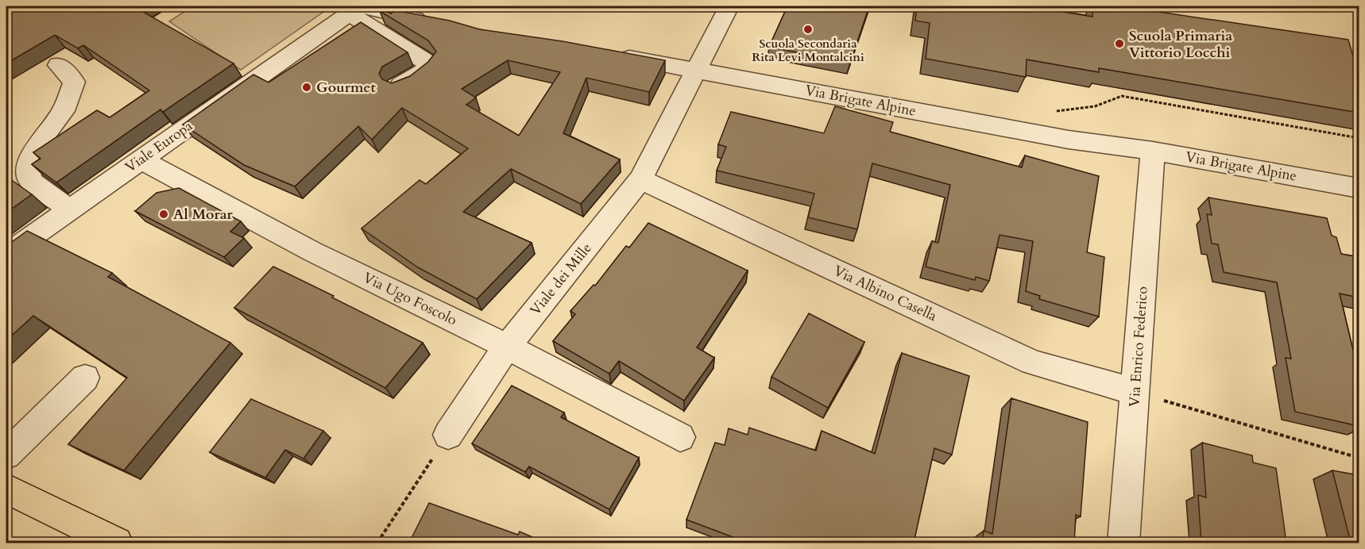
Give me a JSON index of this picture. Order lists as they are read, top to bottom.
{
  "streets": {
    "street": [
      "Via Brigate Alpine",
      "Viale Europa",
      "Viale dei Mille",
      "Via Albino Casella",
      "Via Ugo Foscolo",
      "Via Enrico Federico"
    ]
  },
  "crossings": [
    ["Via Brigate Alpine", "Viale dei Mille"],
    ["Via Brigate Alpine", "Via Enrico Federico"],
    ["Viale Europa", "Via Ugo Foscolo"],
    ["Viale dei Mille", "Via Albino Casella"],
    ["Viale dei Mille", "Via Ugo Foscolo"],
    ["Via Albino Casella", "Via Enrico Federico"]
  ],
  "places": [
    "Scuola Secondaria Rita Levi Montalcini",
    "Scuola Primaria Vittorio Locchi",
    "Gourmet",
    "Al Morar"
  ]
}
